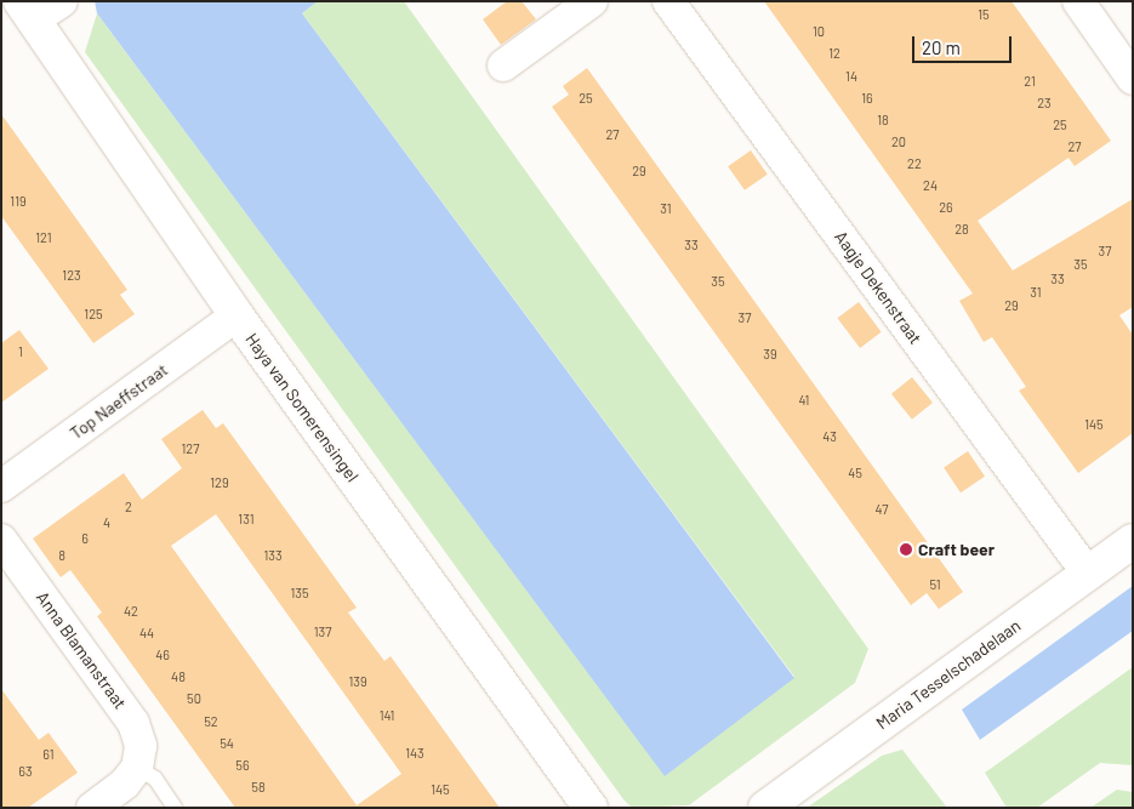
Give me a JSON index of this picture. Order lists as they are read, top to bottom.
{
  "streets": {
    "street": [
      "Aagje Dekenstraat",
      "Top Naeffstraat",
      "Haya van Somerensingel",
      "Anna Blamanstraat",
      "Maria Tesselschadelaan"
    ]
  },
  "crossings": [
    ["Aagje Dekenstraat", "Maria Tesselschadelaan"],
    ["Top Naeffstraat", "Haya van Somerensingel"]
  ],
  "places": ["Craft beer"],
  "house_numbers": [
    "15",
    "10",
    "12",
    "14",
    "21",
    "25",
    "16",
    "23",
    "18",
    "25",
    "27",
    "20",
    "27",
    "22",
    "29",
    "24",
    "119",
    "26",
    "31",
    "28",
    "121",
    "33",
    "37",
    "35",
    "123",
    "33",
    "35",
    "31",
    "29",
    "125",
    "37",
    "1",
    "39",
    "41",
    "145",
    "43",
    "127",
    "45",
    "129",
    "2",
    "47",
    "131",
    "4",
    "6",
    "8",
    "133",
    "51",
    "135",
    "42",
    "137",
    "44",
    "46",
    "48",
    "139",
    "50",
    "141",
    "52",
    "54",
    "143",
    "61",
    "56",
    "63",
    "58",
    "145"
  ],
  "scale_bar": "20 m"
}
